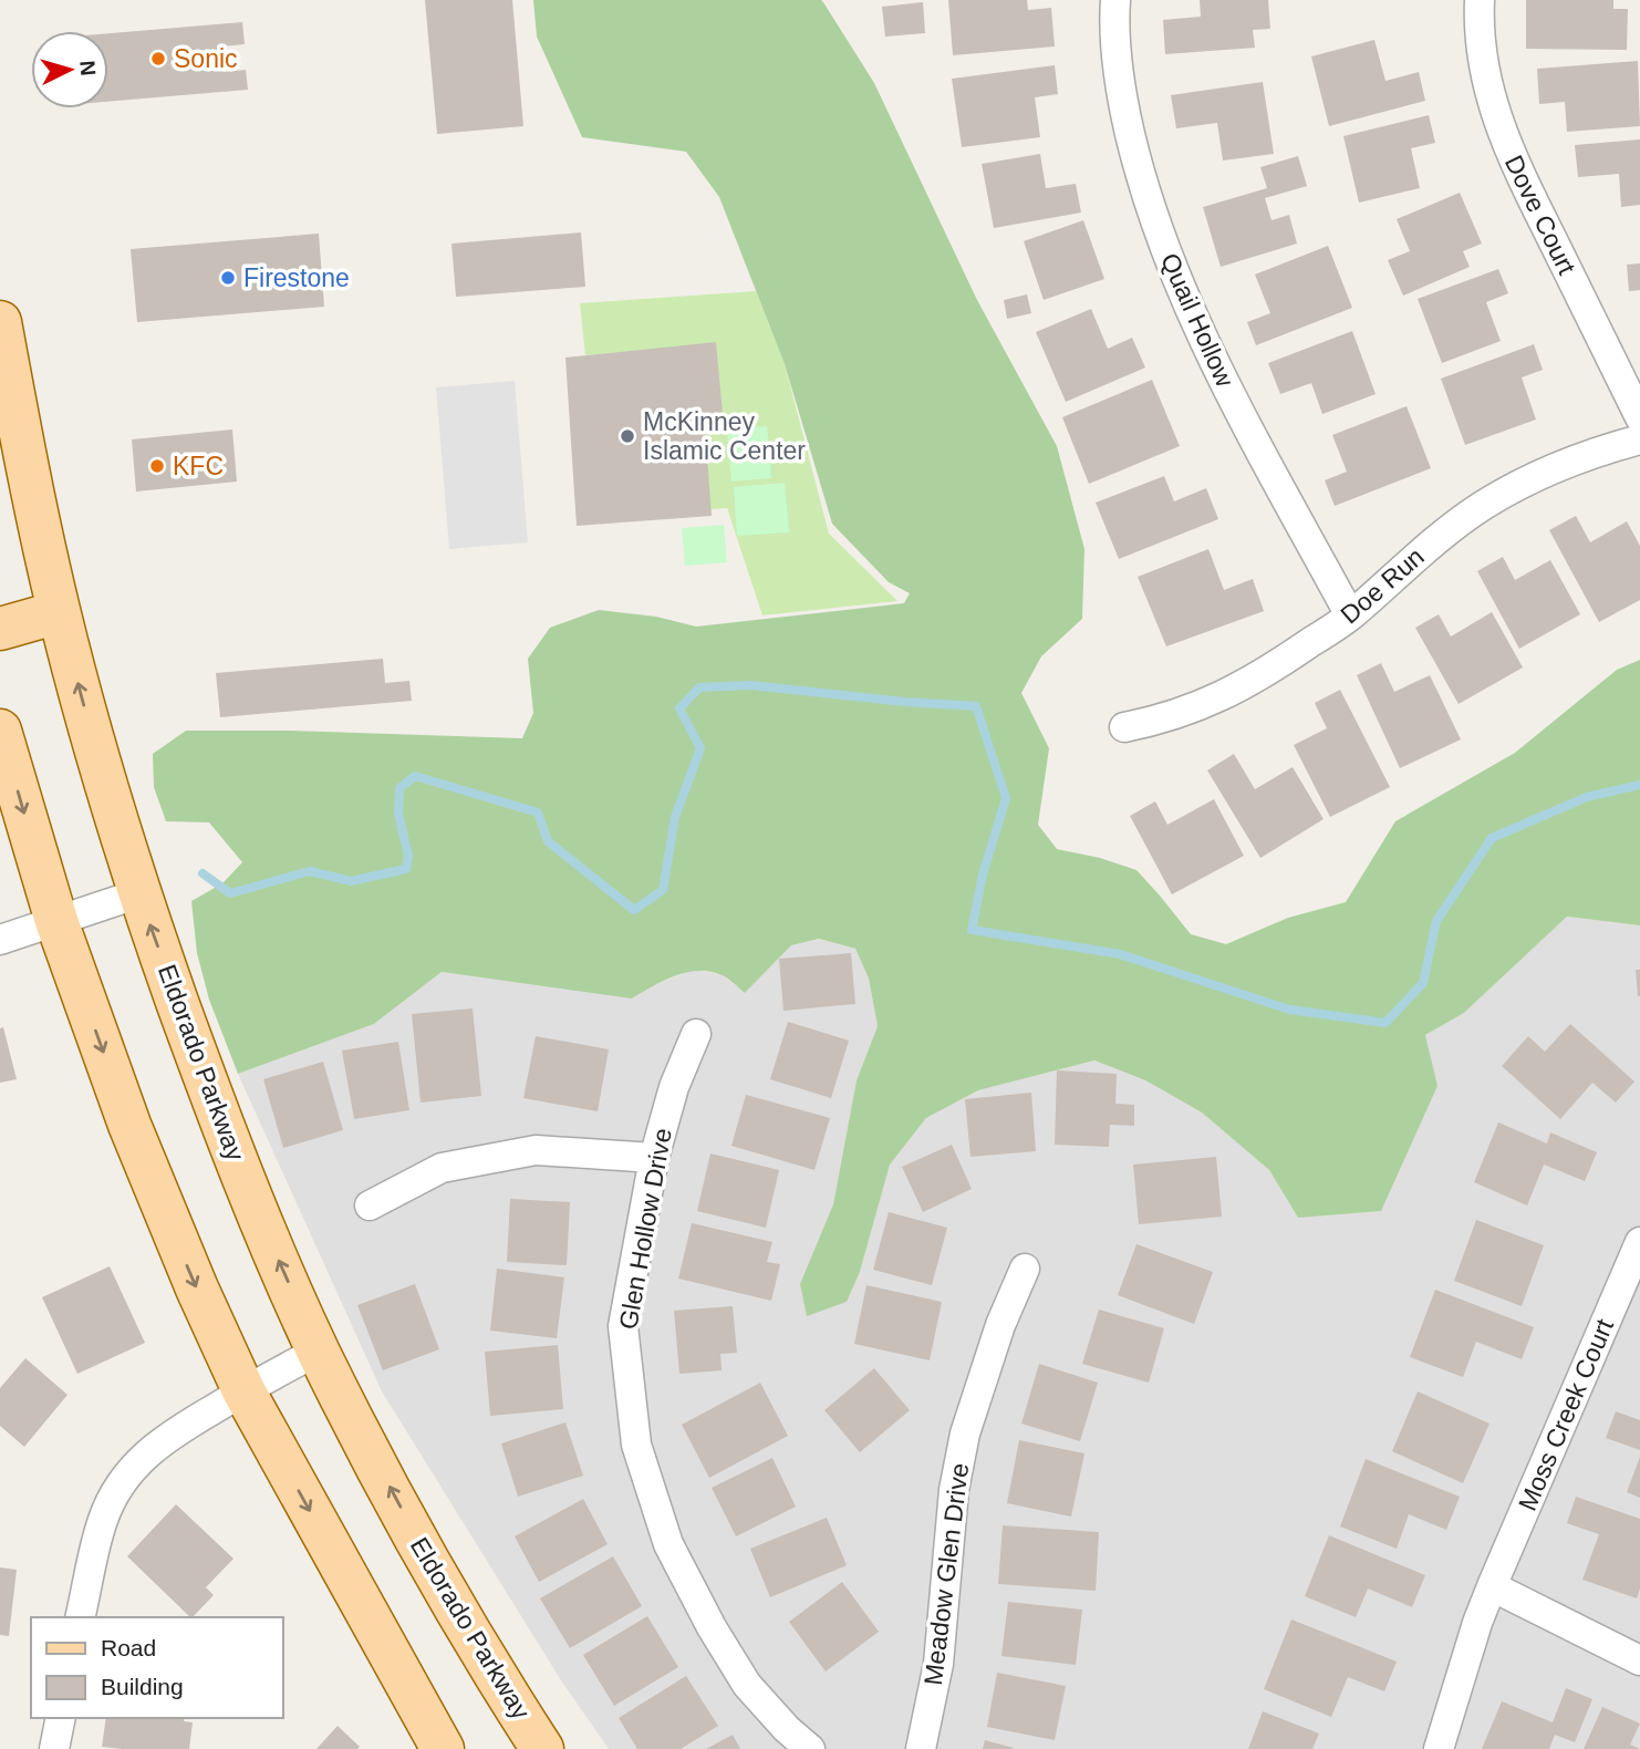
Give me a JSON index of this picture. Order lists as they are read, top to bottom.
{
  "streets": {
    "main road": ["Eldorado Parkway"],
    "street": [
      "Dove Court",
      "Quail Hollow",
      "Doe Run",
      "Glen Hollow Drive",
      "Moss Creek Court",
      "Meadow Glen Drive"
    ]
  },
  "crossings": [
    ["Quail Hollow", "Doe Run"]
  ],
  "places": [
    "Sonic",
    "Firestone",
    "McKinney Islamic Center",
    "KFC"
  ],
  "legend": ["Road", "Building"],
  "north": "right"
}
